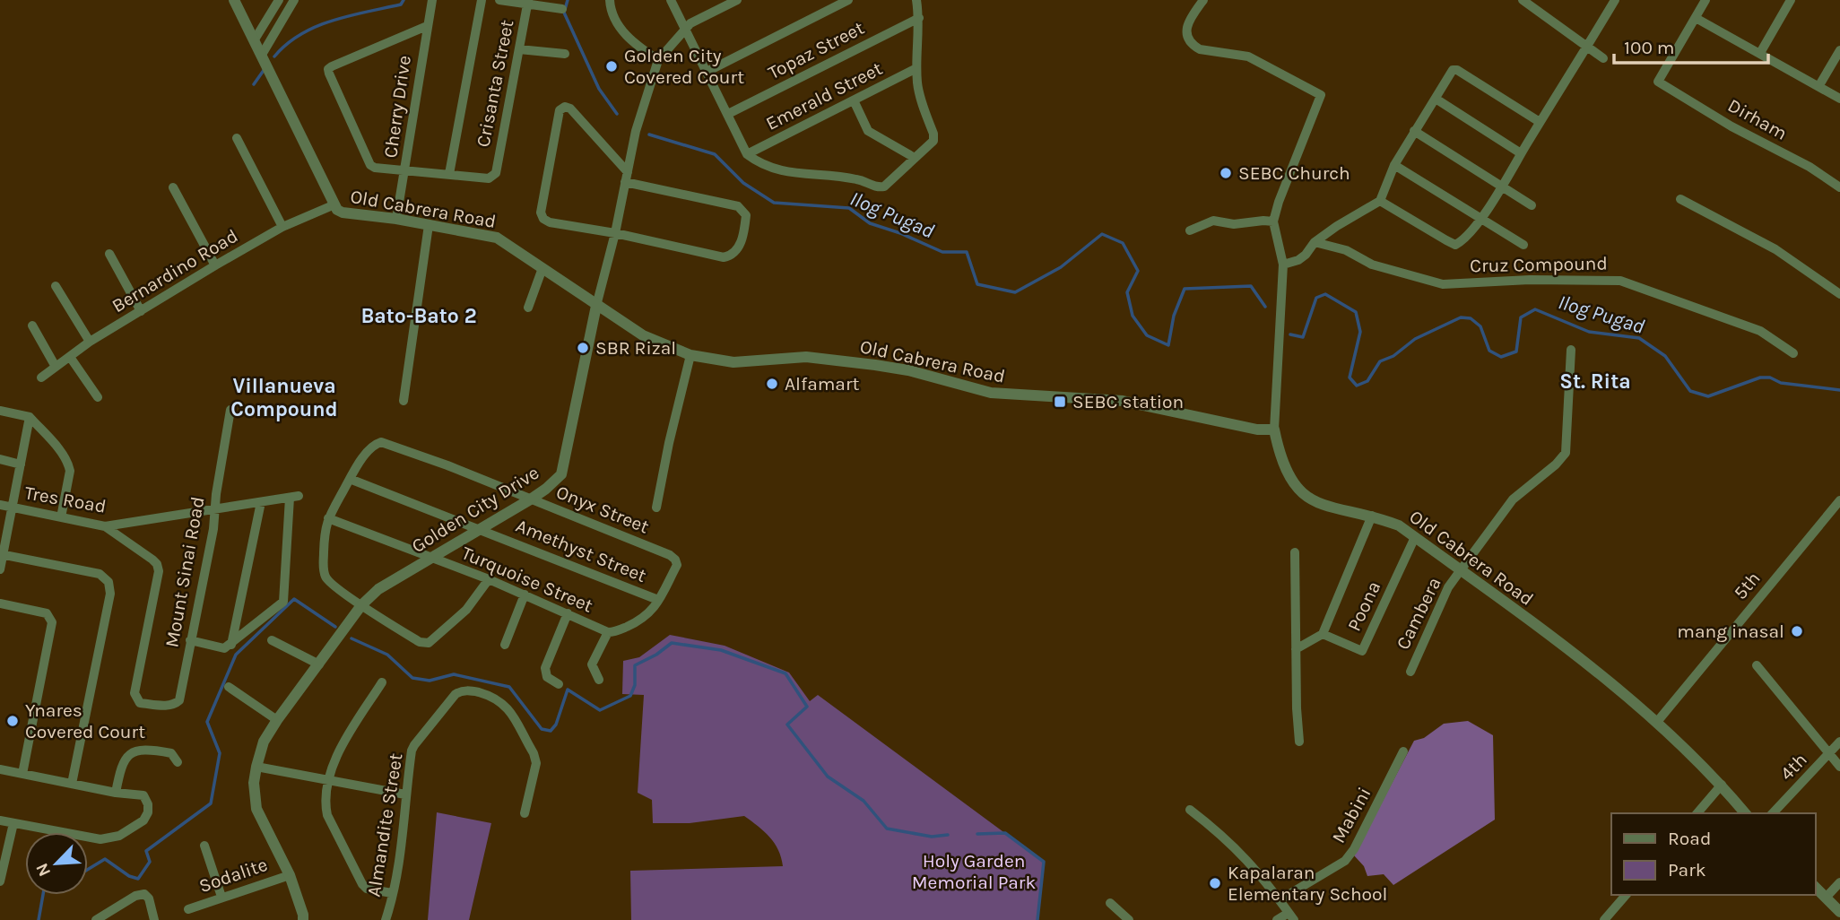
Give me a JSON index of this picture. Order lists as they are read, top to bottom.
{
  "streets": {
    "street": [
      "Topaz Street",
      "Crisanta Street",
      "Emerald Street",
      "Cherry Drive",
      "Dirham",
      "Old Cabrera Road",
      "Cruz Compound",
      "Bernardino Road",
      "Tres Road",
      "Golden City Drive",
      "Onyx Street",
      "Amethyst Street",
      "Mount Sinai Road",
      "Turquoise Street",
      "5th",
      "Poona",
      "Cambera",
      "4th",
      "Mabini",
      "Almandite Street",
      "Sodalite"
    ]
  },
  "crossings": [
    ["Cherry Drive", "Old Cabrera Road"],
    ["Old Cabrera Road", "Bernardino Road"],
    ["Old Cabrera Road", "Golden City Drive"],
    ["Old Cabrera Road", "5th"],
    ["Old Cabrera Road", "Poona"],
    ["Old Cabrera Road", "Cambera"],
    ["Tres Road", "Mount Sinai Road"],
    ["Golden City Drive", "Onyx Street"],
    ["Golden City Drive", "Amethyst Street"],
    ["Golden City Drive", "Turquoise Street"],
    ["Golden City Drive", "Sodalite"],
    ["Onyx Street", "Amethyst Street"]
  ],
  "districts": ["Bato-Bato 2", "St. Rita", "Villanueva Compound"],
  "water": ["Ilog Pugad"],
  "parks": ["Holy Garden Memorial Park"],
  "places": {
    "other": [
      "Golden City Covered Court",
      "SEBC Church",
      "SBR Rizal",
      "Alfamart",
      "mang inasal",
      "Ynares Covered Court",
      "Kapalaran Elementary School"
    ],
    "transit": ["SEBC station"]
  },
  "legend": ["Road", "Park"],
  "scale_bar": "100 m",
  "north": "bottom left"
}
